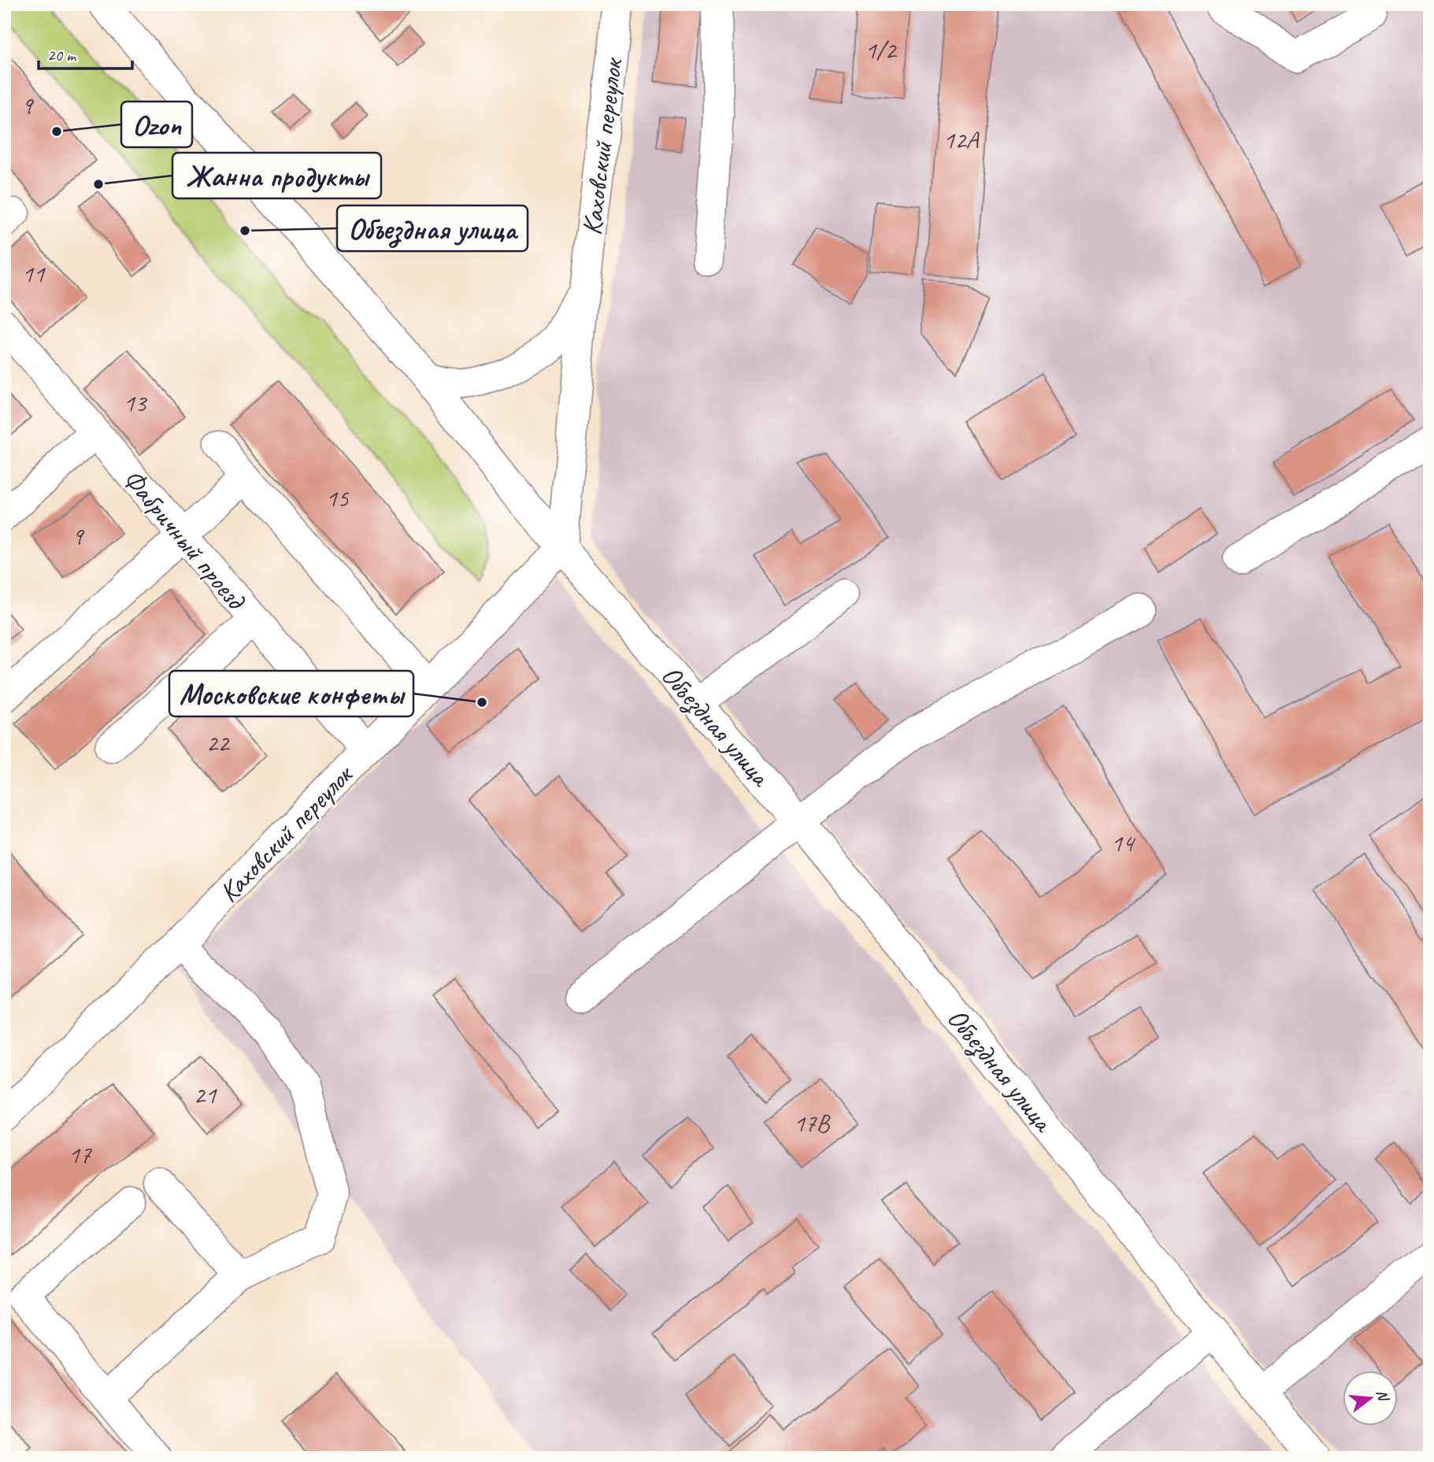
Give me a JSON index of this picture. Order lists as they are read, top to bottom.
{
  "streets": {
    "main road": ["Каховский переулок", "Фабричный проезд", "Объездная улица"]
  },
  "crossings": [
    ["Каховский переулок", "Фабричный проезд"],
    ["Каховский переулок", "Объездная улица"]
  ],
  "places": [
    "Ozon",
    "Жанна продукты",
    "Объездная улица",
    "Московские конфеты"
  ],
  "house_numbers": [
    "1/2",
    "9",
    "12А",
    "11",
    "13",
    "15",
    "9",
    "22",
    "14",
    "21",
    "17В",
    "17"
  ],
  "scale_bar": "20 m",
  "north": "right"
}
